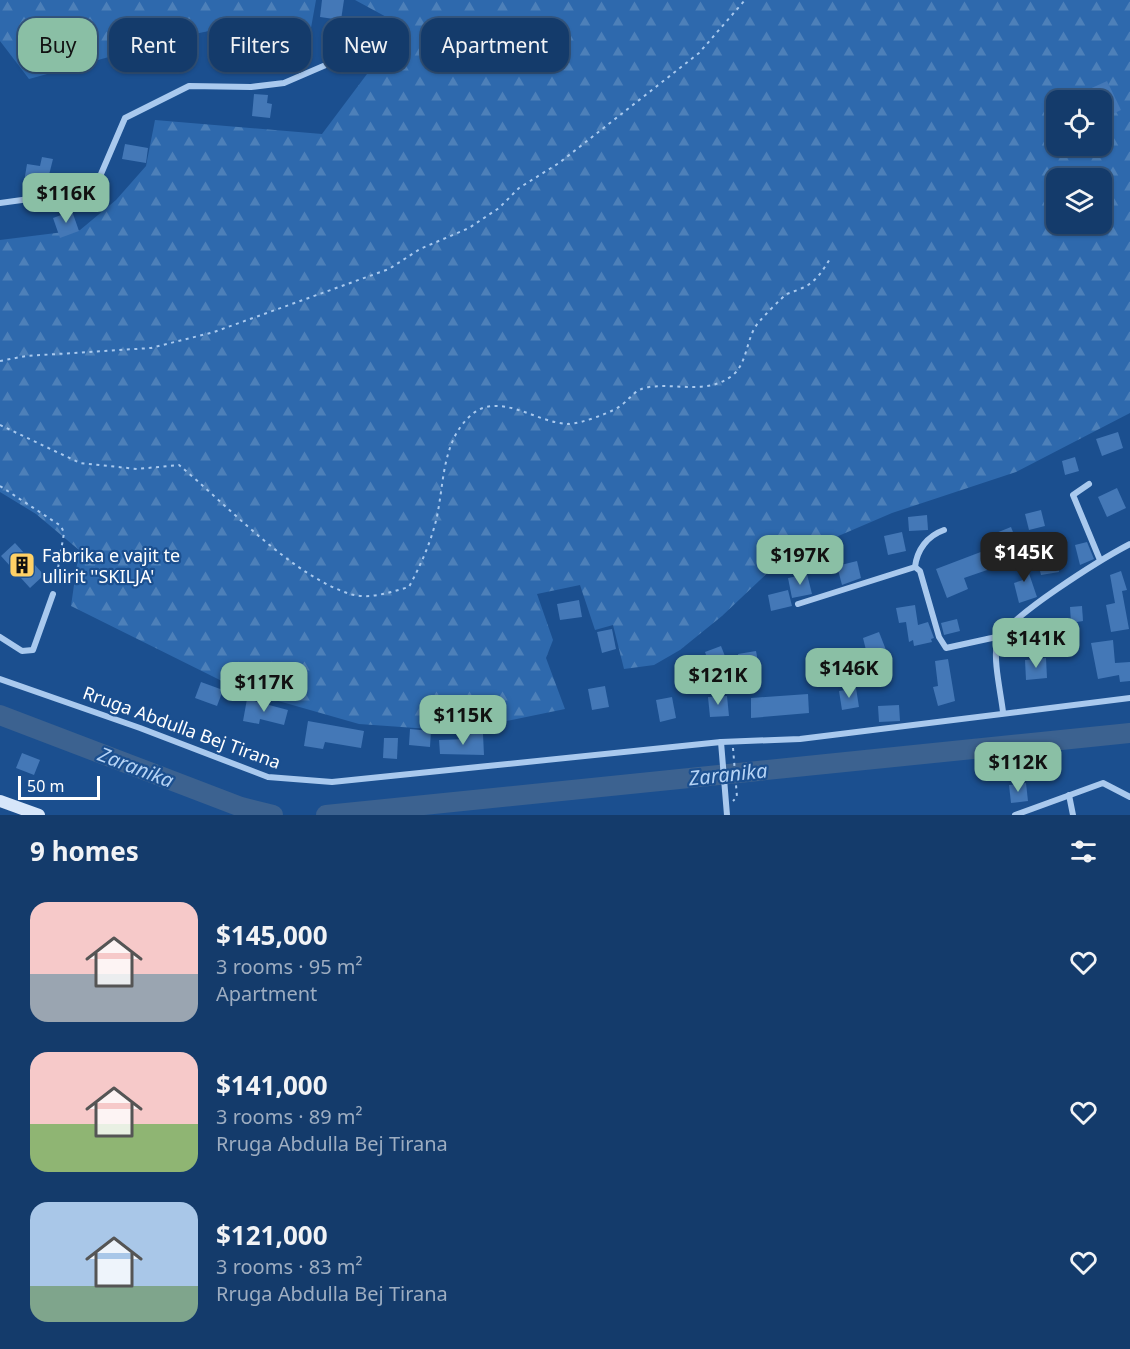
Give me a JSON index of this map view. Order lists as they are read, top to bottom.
{
  "streets": {
    "street": ["Rruga Abdulla Bej Tirana"]
  },
  "water": ["Zaranika"],
  "places": {
    "building": ["Fabrika e vajit te ullirit ''SKILJA'"]
  },
  "scale_bar": "50 m",
  "page": {
    "chip": [
      "Buy",
      "Rent",
      "Filters",
      "New",
      "Apartment"
    ],
    "price": [
      "$116K",
      "$145K",
      "$197K",
      "$141K",
      "$146K",
      "$121K",
      "$117K",
      "$115K",
      "$112K"
    ],
    "scale": "50 m",
    "heading": "9 homes",
    "list": [
      {
        "name": "$145,000",
        "note": "3 rooms · 95 m² · Apartment"
      },
      {
        "name": "$141,000",
        "note": "3 rooms · 89 m² · Rruga Abdulla Bej Tirana"
      },
      {
        "name": "$121,000",
        "note": "3 rooms · 83 m² · Rruga Abdulla Bej Tirana"
      }
    ]
  }
}
